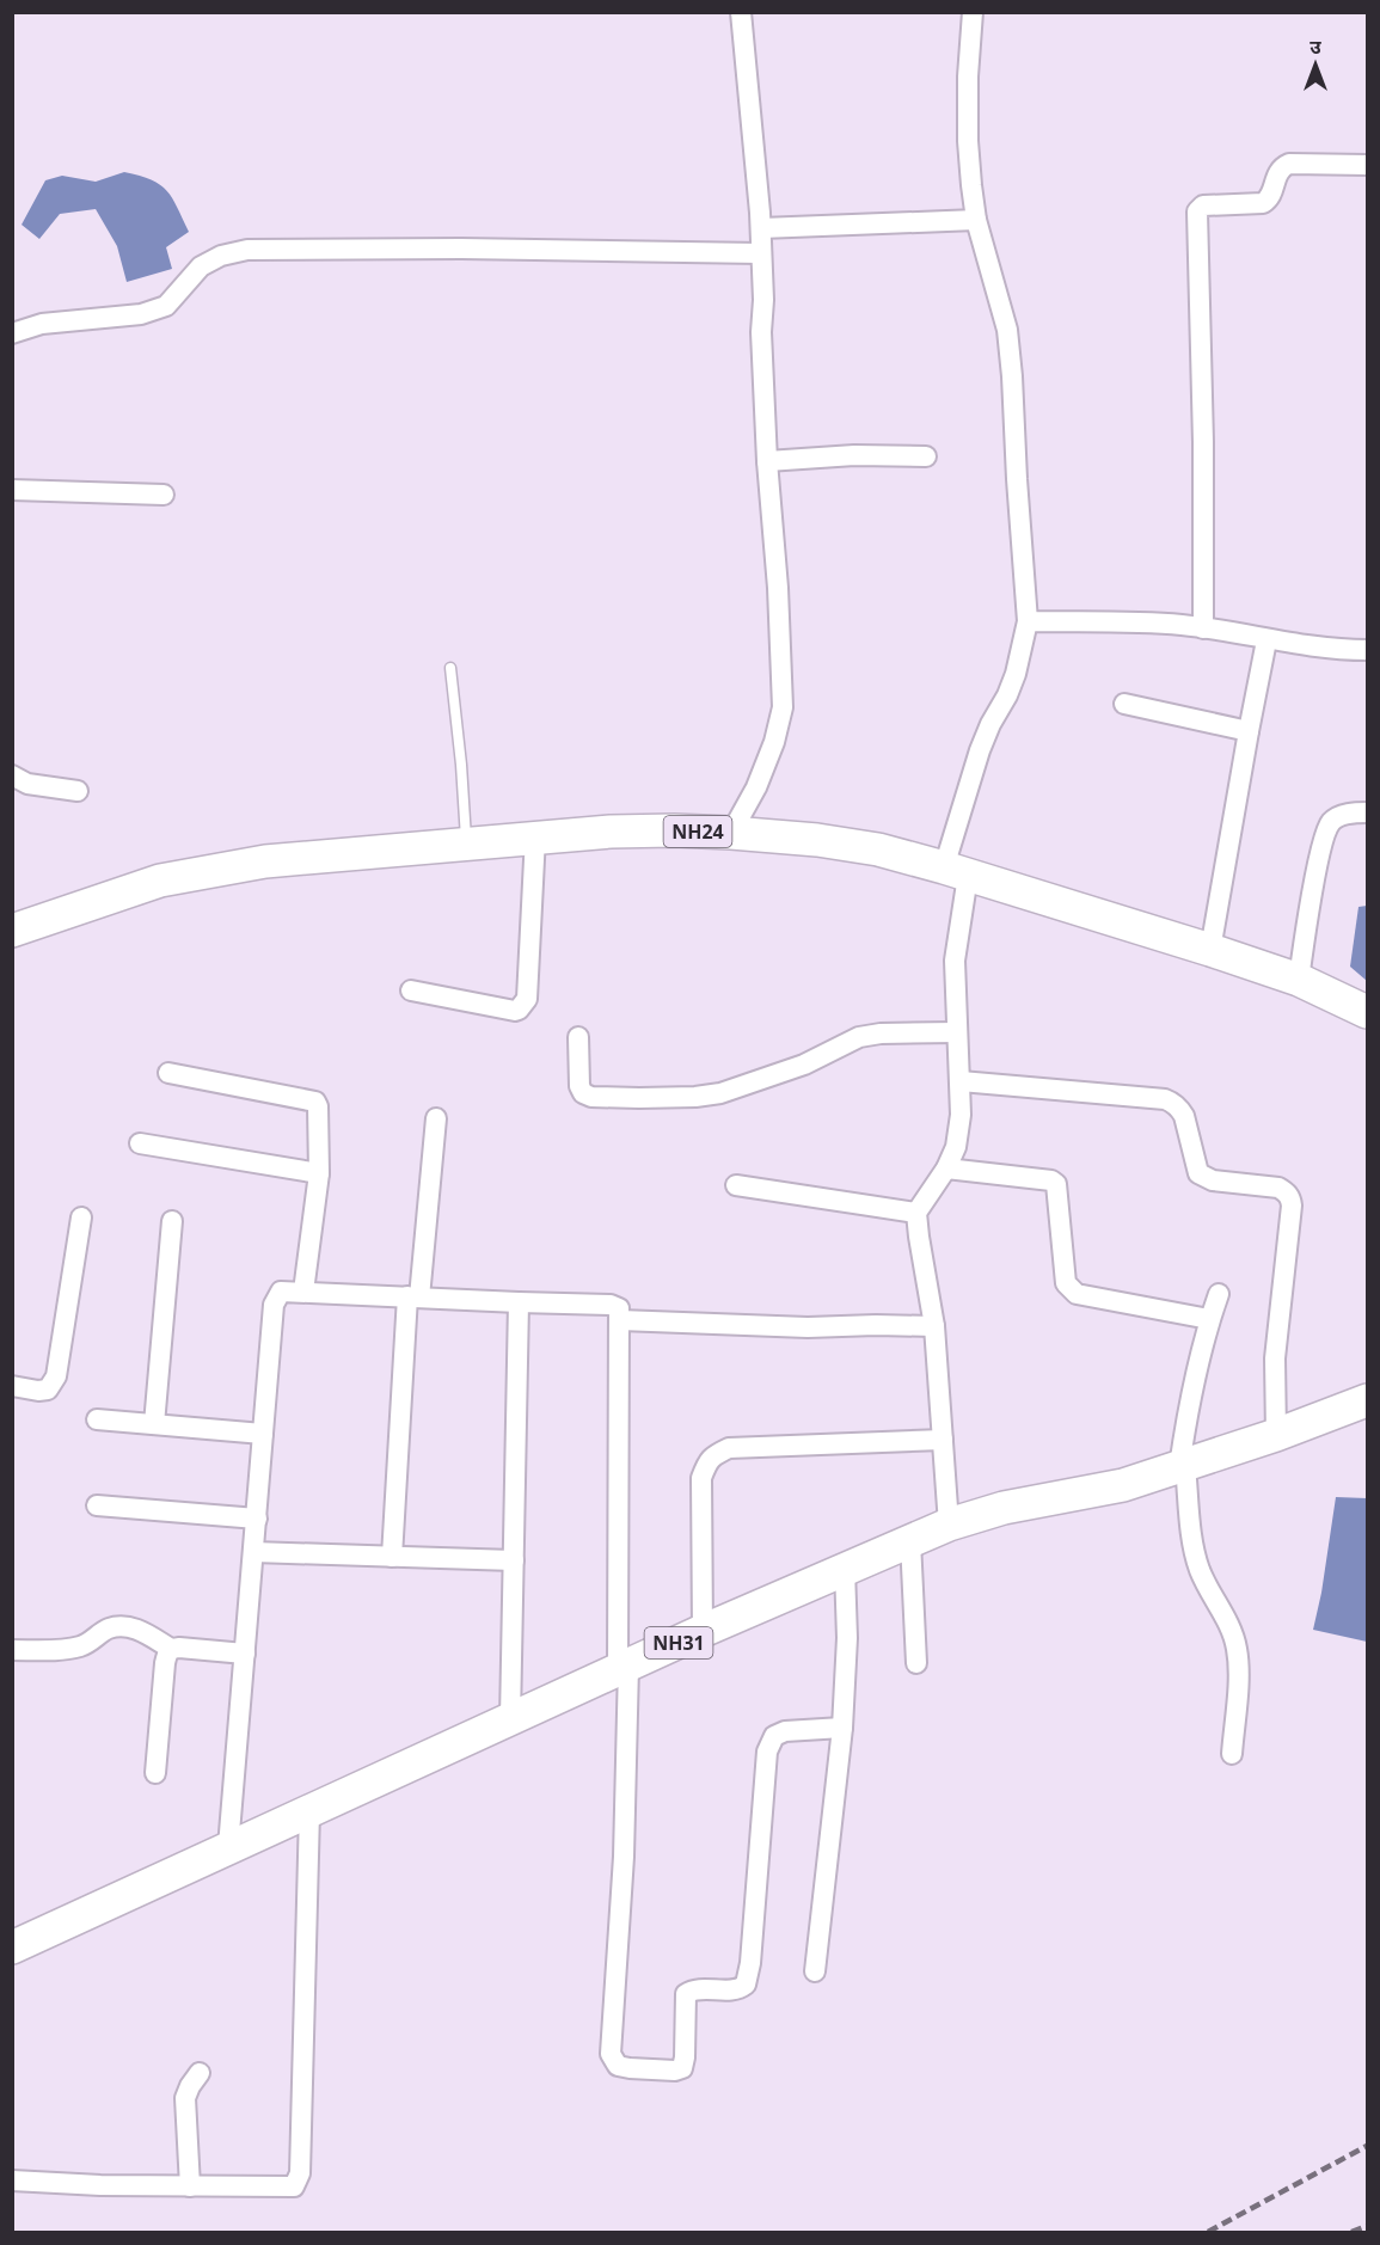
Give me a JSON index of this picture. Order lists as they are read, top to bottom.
{
  "streets": {
    "highway": ["NH24", "NH31"]
  },
  "north": "top"
}
